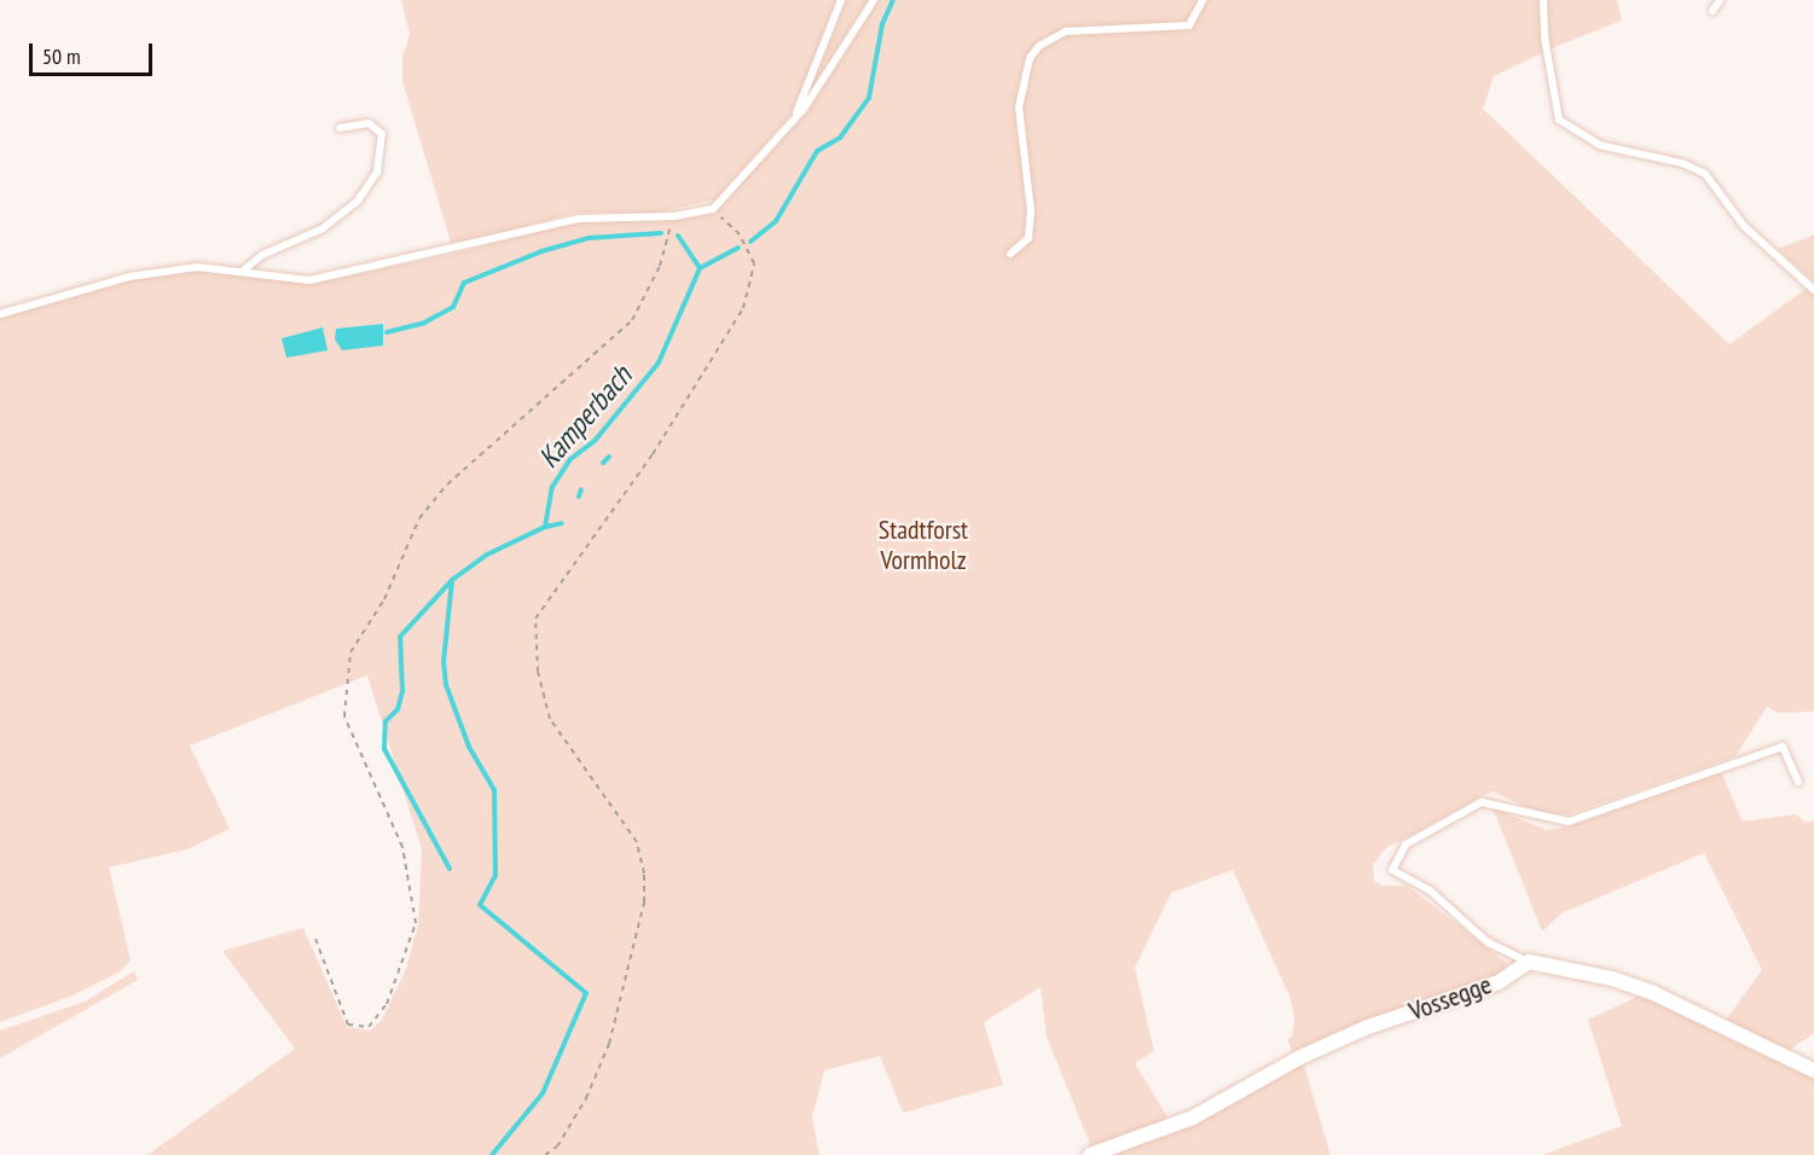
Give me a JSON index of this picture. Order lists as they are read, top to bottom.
{
  "streets": {
    "street": ["Vossegge"]
  },
  "water": ["Kamperbach"],
  "parks": ["Stadtforst Vormholz"],
  "scale_bar": "50 m"
}
